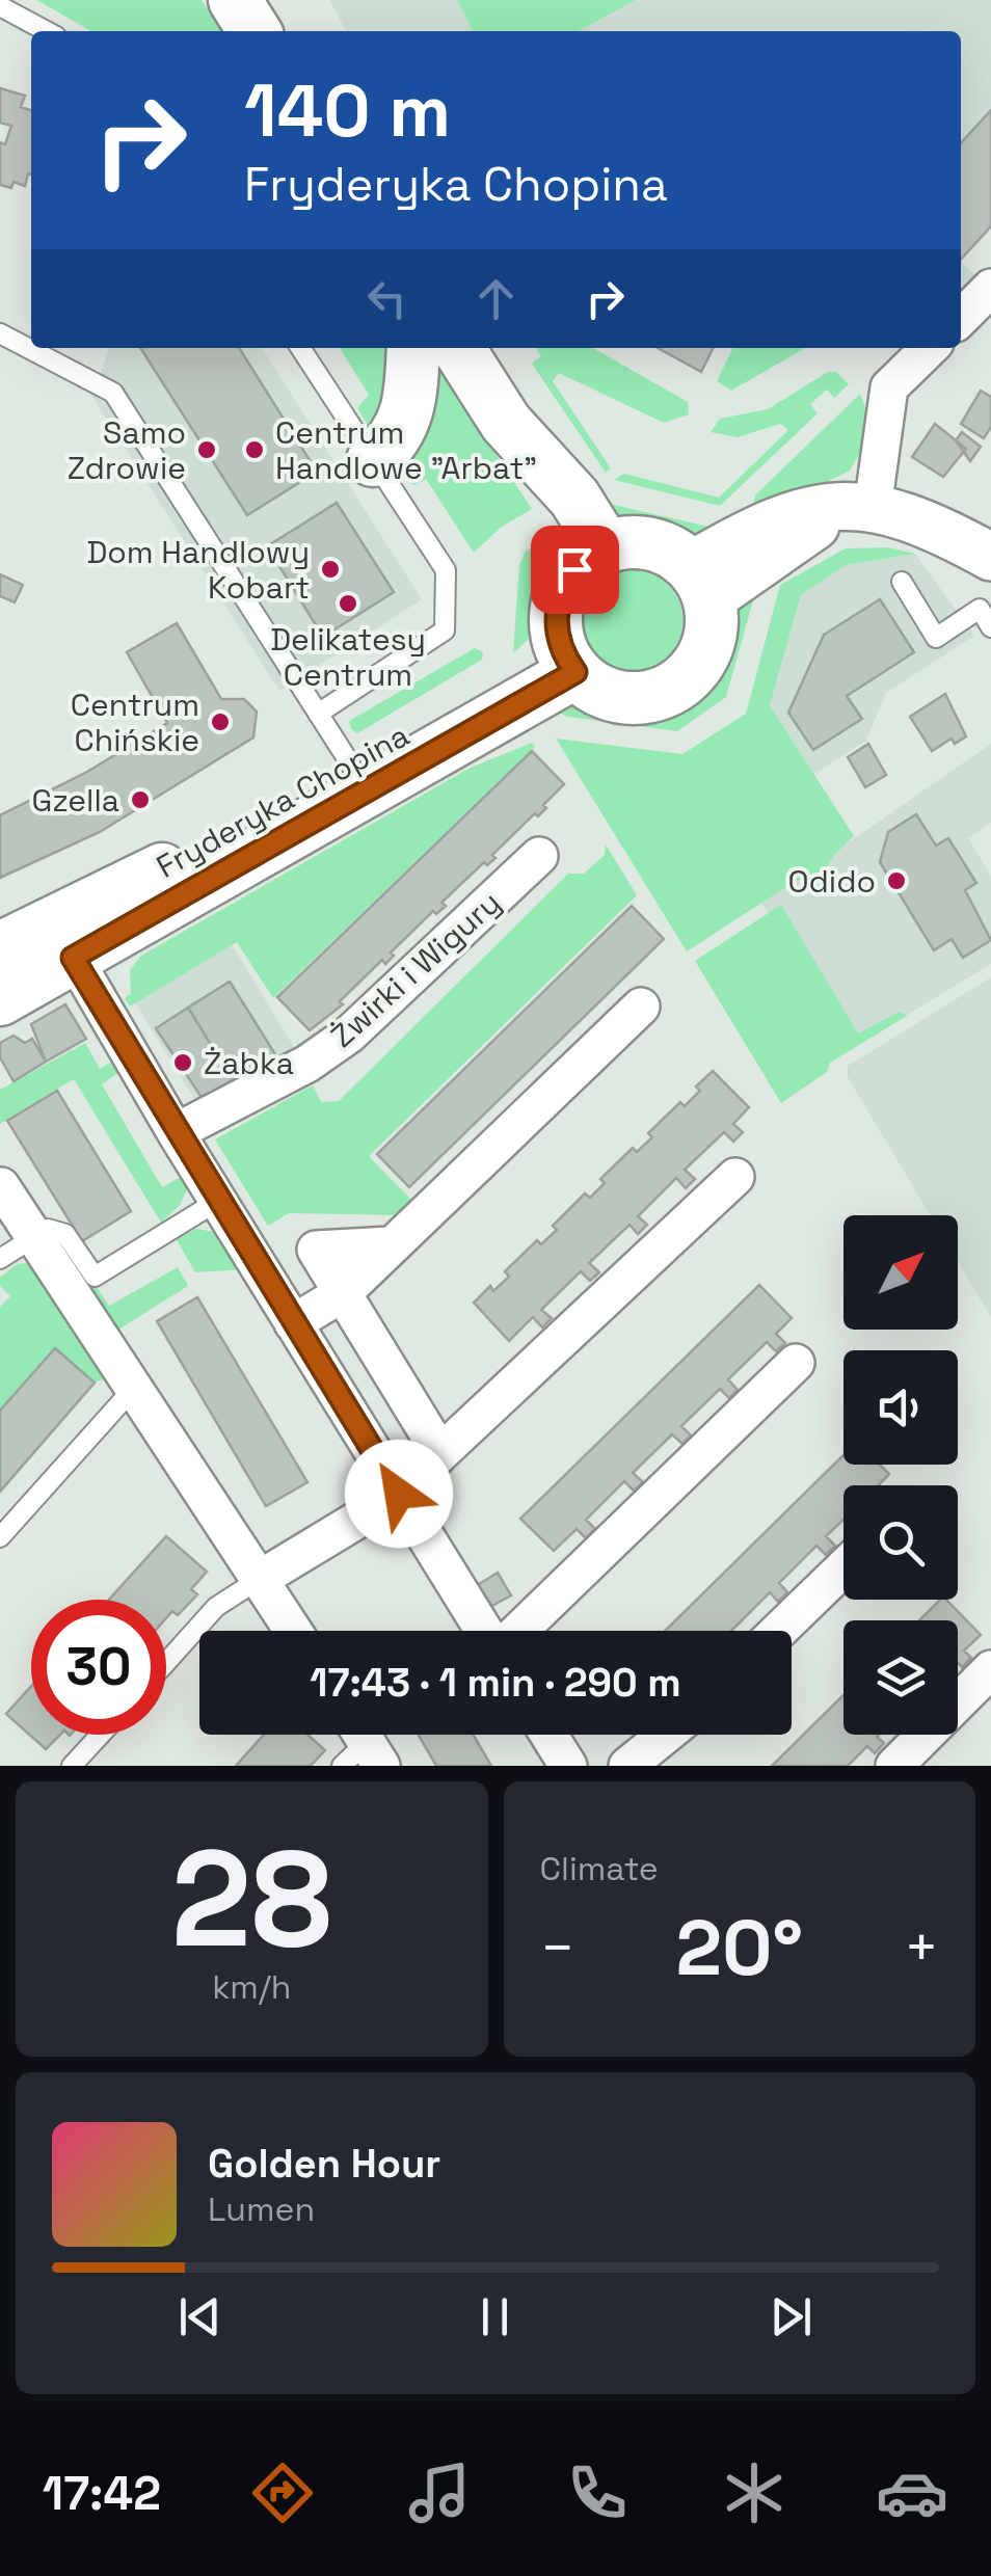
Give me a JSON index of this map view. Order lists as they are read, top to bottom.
{
  "streets": {
    "main road": ["Fryderyka Chopina"],
    "street": ["Żwirki i Wigury"]
  },
  "places": [
    "Samo Zdrowie",
    "Centrum Handlowe \"Arbat\"",
    "Dom Handlowy Kobart",
    "Delikatesy Centrum",
    "Centrum Chińskie",
    "Gzella",
    "Odido",
    "Żabka"
  ],
  "north": "top right",
  "page": {
    "turn": ["140 m", "Fryderyka Chopina"],
    "limit": "30",
    "trip": "17:43 · 1 min · 290 m",
    "tile": [
      ["28", "km/h"],
      "Climate"
    ],
    "heat": ["−", "20°", "+"],
    "song": ["Golden Hour", "Lumen"],
    "tabs": "17:42"
  }
}
